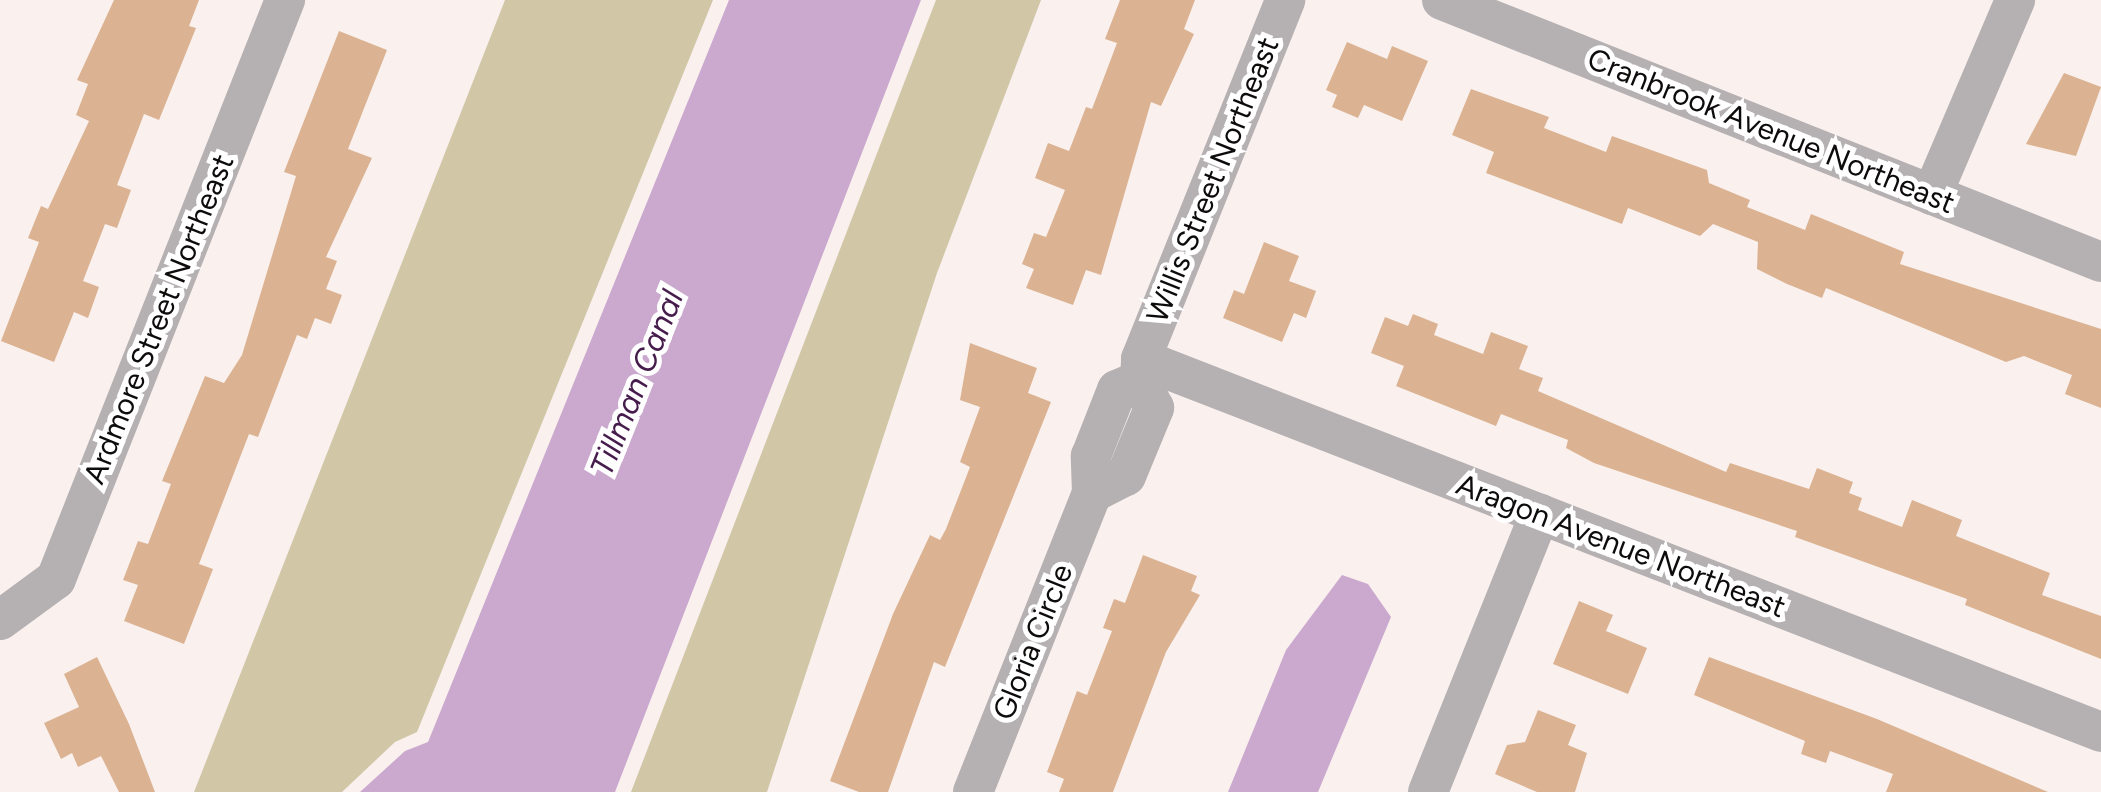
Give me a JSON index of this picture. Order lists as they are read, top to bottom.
{
  "streets": {
    "street": [
      "Cranbrook Avenue Northeast",
      "Willis Street Northeast",
      "Ardmore Street Northeast",
      "Aragon Avenue Northeast",
      "Gloria Circle"
    ]
  },
  "crossings": [
    ["Willis Street Northeast", "Aragon Avenue Northeast"],
    ["Willis Street Northeast", "Gloria Circle"],
    ["Aragon Avenue Northeast", "Gloria Circle"]
  ],
  "water": ["Tillman Canal"]
}
